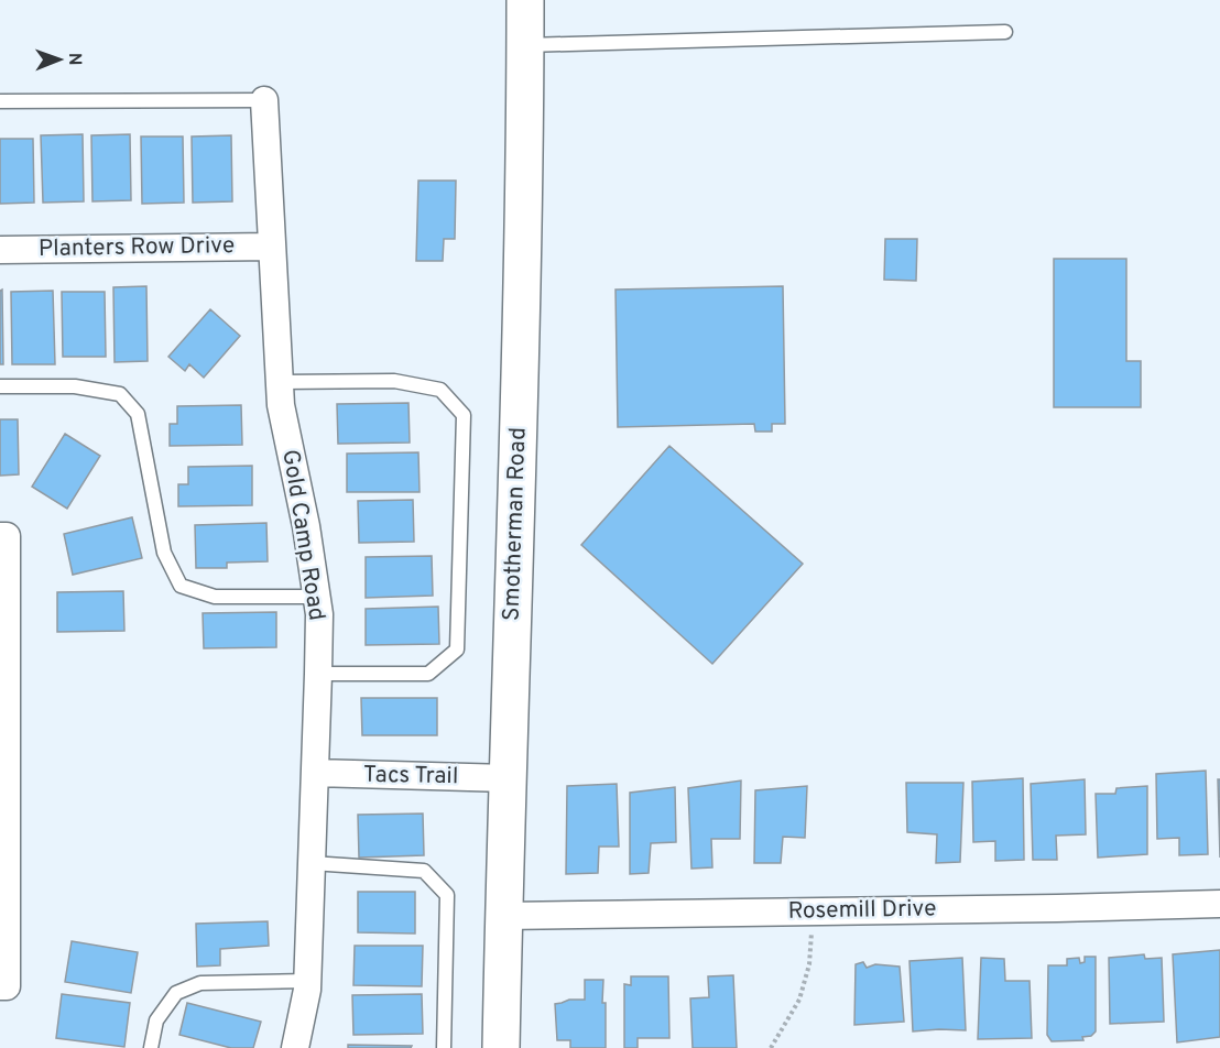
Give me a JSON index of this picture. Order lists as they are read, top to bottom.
{
  "streets": {
    "street": [
      "Planters Row Drive",
      "Smotherman Road",
      "Gold Camp Road",
      "Tacs Trail",
      "Rosemill Drive"
    ]
  },
  "crossings": [
    ["Planters Row Drive", "Gold Camp Road"],
    ["Smotherman Road", "Tacs Trail"],
    ["Smotherman Road", "Rosemill Drive"],
    ["Gold Camp Road", "Tacs Trail"]
  ],
  "north": "right"
}
